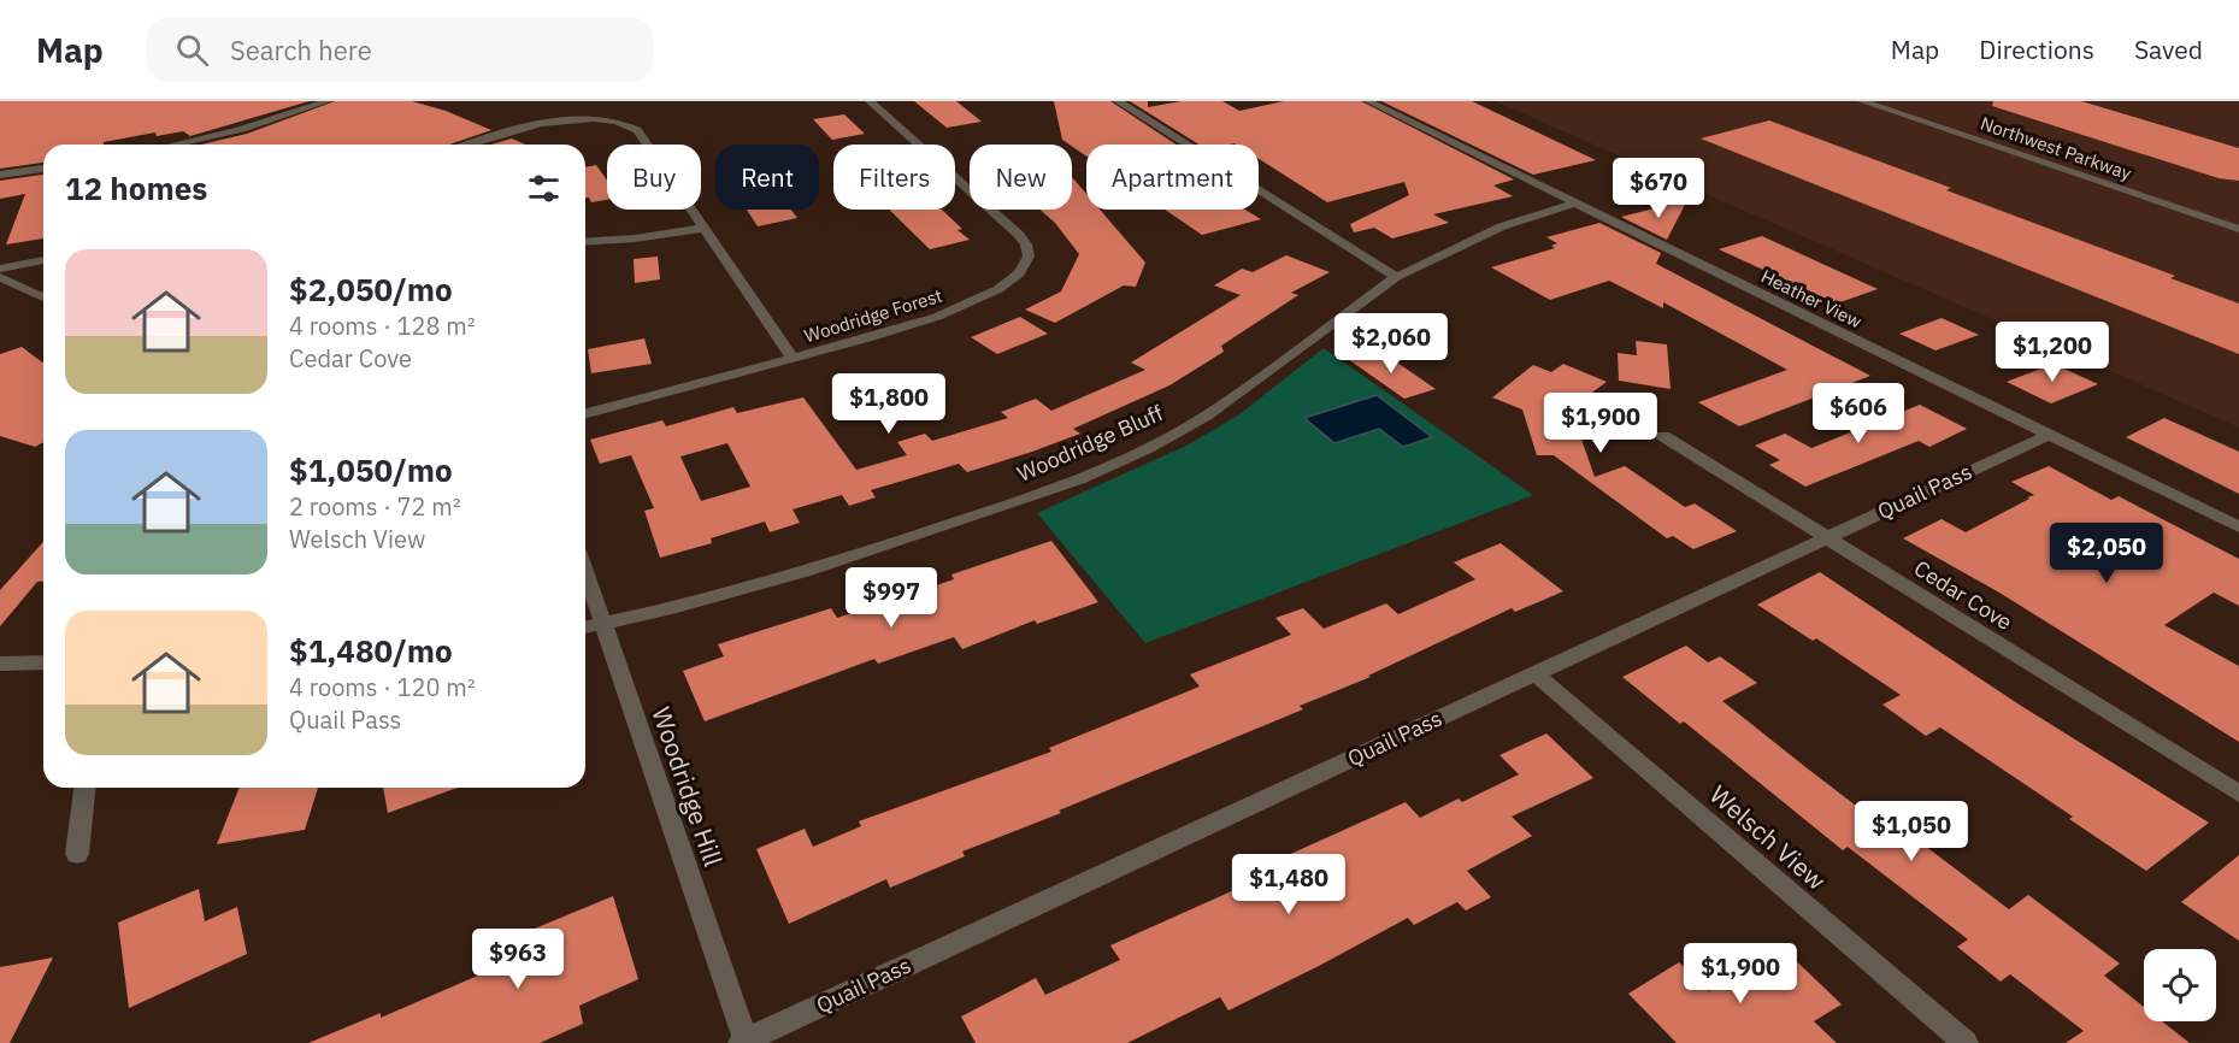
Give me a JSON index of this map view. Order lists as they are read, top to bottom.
{
  "streets": {
    "street": [
      "Northwest Parkway",
      "Heather View",
      "Woodridge Forest",
      "Woodridge Bluff",
      "Quail Pass",
      "Cedar Cove",
      "Woodridge Hill",
      "Welsch View"
    ]
  },
  "crossings": [
    ["Heather View", "Woodridge Bluff"],
    ["Heather View", "Quail Pass"],
    ["Woodridge Bluff", "Woodridge Hill"],
    ["Quail Pass", "Cedar Cove"],
    ["Quail Pass", "Woodridge Hill"],
    ["Quail Pass", "Welsch View"]
  ],
  "page": {
    "header": "Map",
    "search": "Search here",
    "nav": ["Map", "Directions", "Saved"],
    "chip": [
      "Buy",
      "Rent",
      "Filters",
      "New",
      "Apartment"
    ],
    "heading": "12 homes",
    "price": [
      "$670",
      "$2,060",
      "$1,200",
      "$1,800",
      "$606",
      "$1,900",
      "$2,050",
      "$997",
      "$1,050",
      "$1,480",
      "$963",
      "$1,900"
    ],
    "list": [
      {
        "name": "$2,050/mo",
        "note": "4 rooms · 128 m² · Cedar Cove"
      },
      {
        "name": "$1,050/mo",
        "note": "2 rooms · 72 m² · Welsch View"
      },
      {
        "name": "$1,480/mo",
        "note": "4 rooms · 120 m² · Quail Pass"
      }
    ]
  }
}
